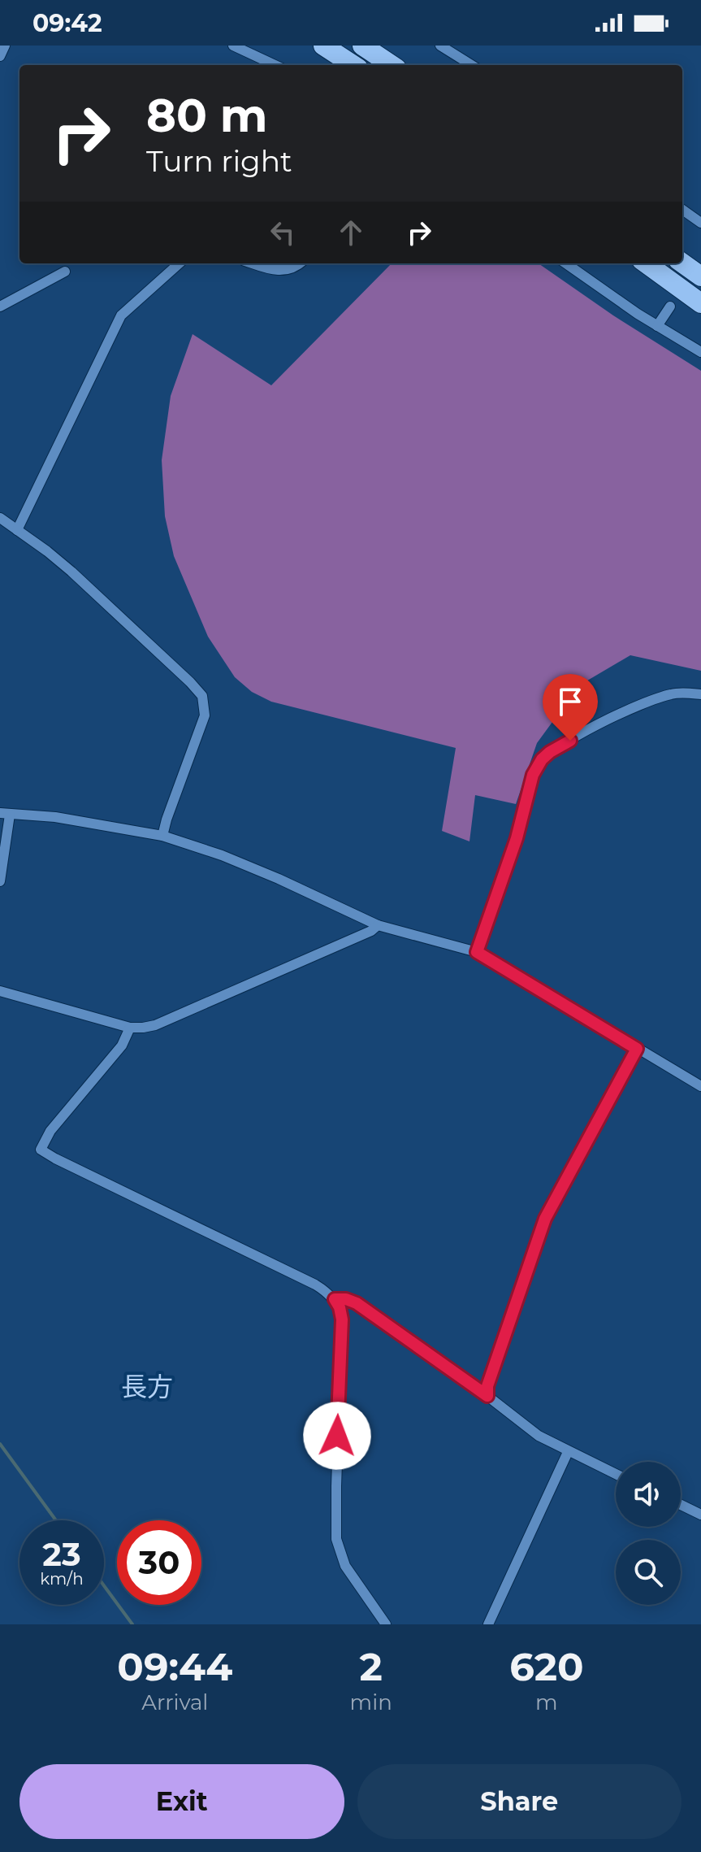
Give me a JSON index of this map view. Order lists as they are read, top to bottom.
{
  "districts": ["長方"],
  "page": {
    "status": "09:42",
    "turn": ["80 m", "Turn right"],
    "speed": "23 km/h",
    "limit": "30",
    "eta": [
      "09:44",
      "Arrival",
      "2",
      "min",
      "620",
      "m"
    ],
    "buttons": ["Exit", "Share"]
  }
}
